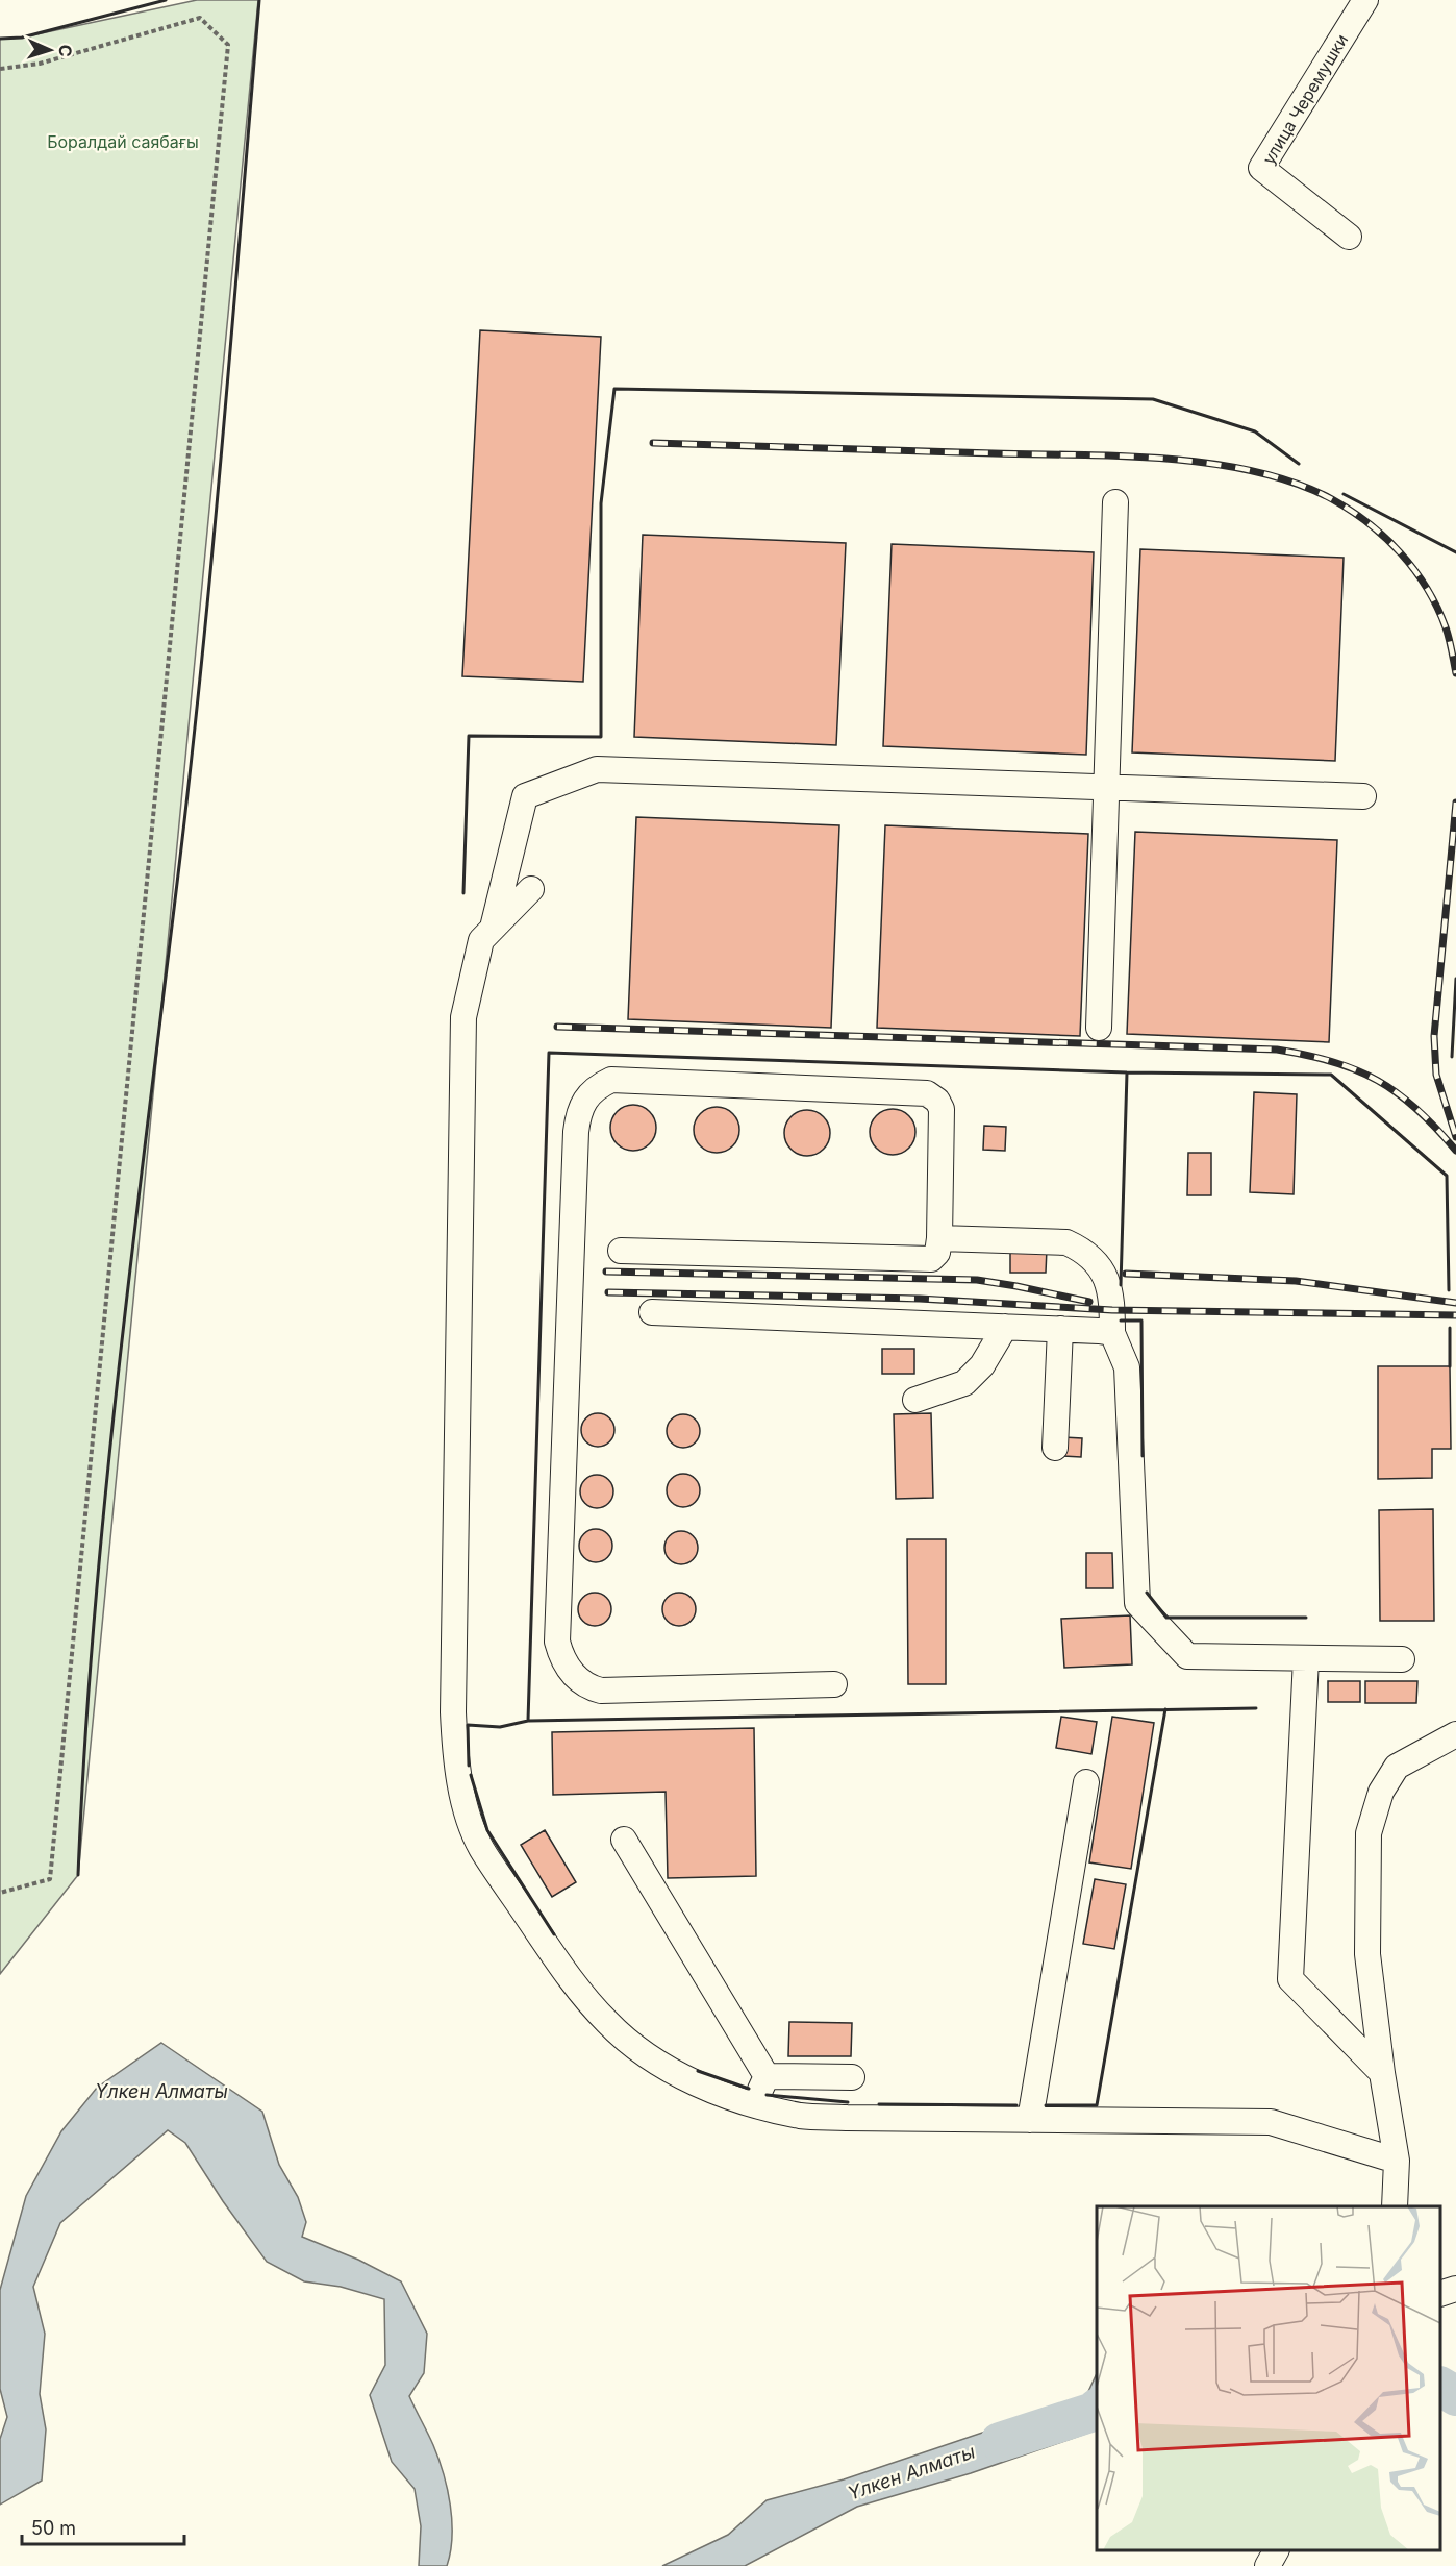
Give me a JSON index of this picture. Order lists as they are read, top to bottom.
{
  "streets": {
    "street": ["улица Черемушки"]
  },
  "water": ["Үлкен Алматы"],
  "parks": ["Боралдай саябағы"],
  "scale_bar": "50 m",
  "north": "right"
}
